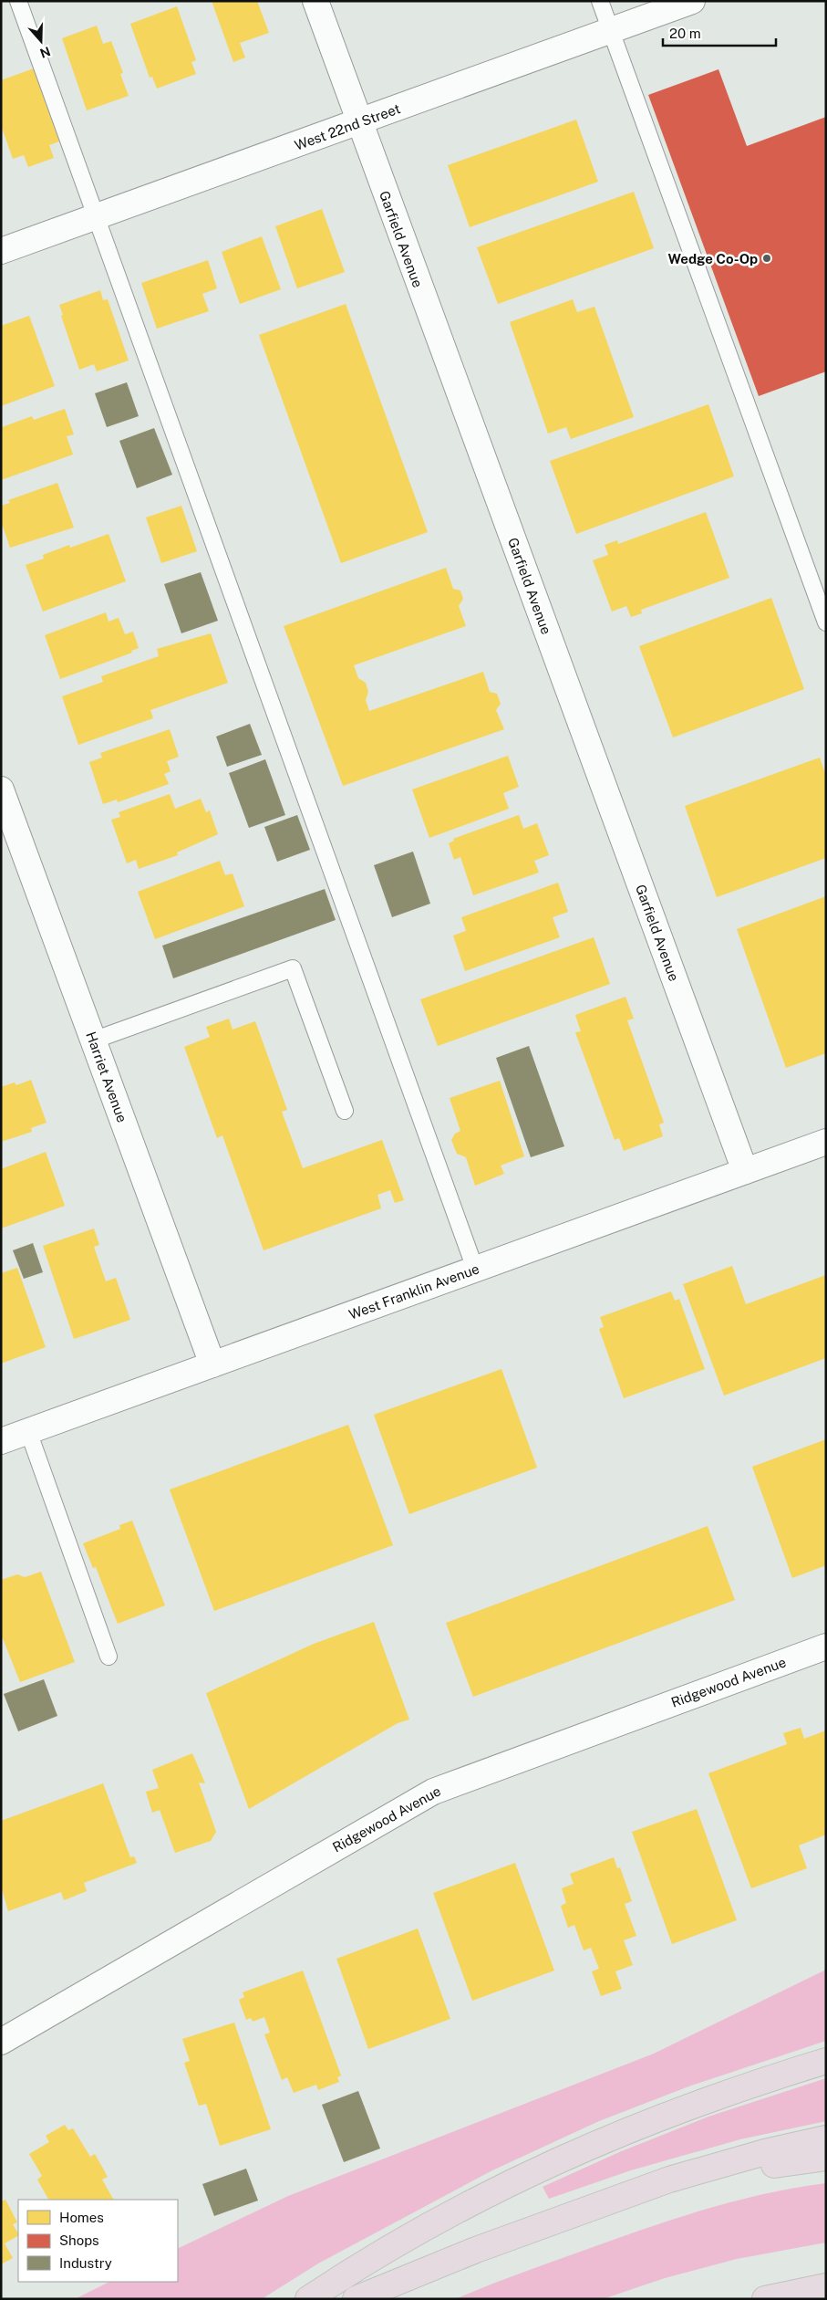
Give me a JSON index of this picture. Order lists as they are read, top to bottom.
{
  "streets": {
    "street": [
      "West 22nd Street",
      "Garfield Avenue",
      "Harriet Avenue",
      "West Franklin Avenue",
      "Ridgewood Avenue"
    ]
  },
  "crossings": [
    ["West 22nd Street", "Garfield Avenue"],
    ["Garfield Avenue", "West Franklin Avenue"],
    ["Harriet Avenue", "West Franklin Avenue"]
  ],
  "places": ["Wedge Co-Op"],
  "legend": ["Homes", "Shops", "Industry"],
  "scale_bar": "20 m",
  "north": "bottom"
}
